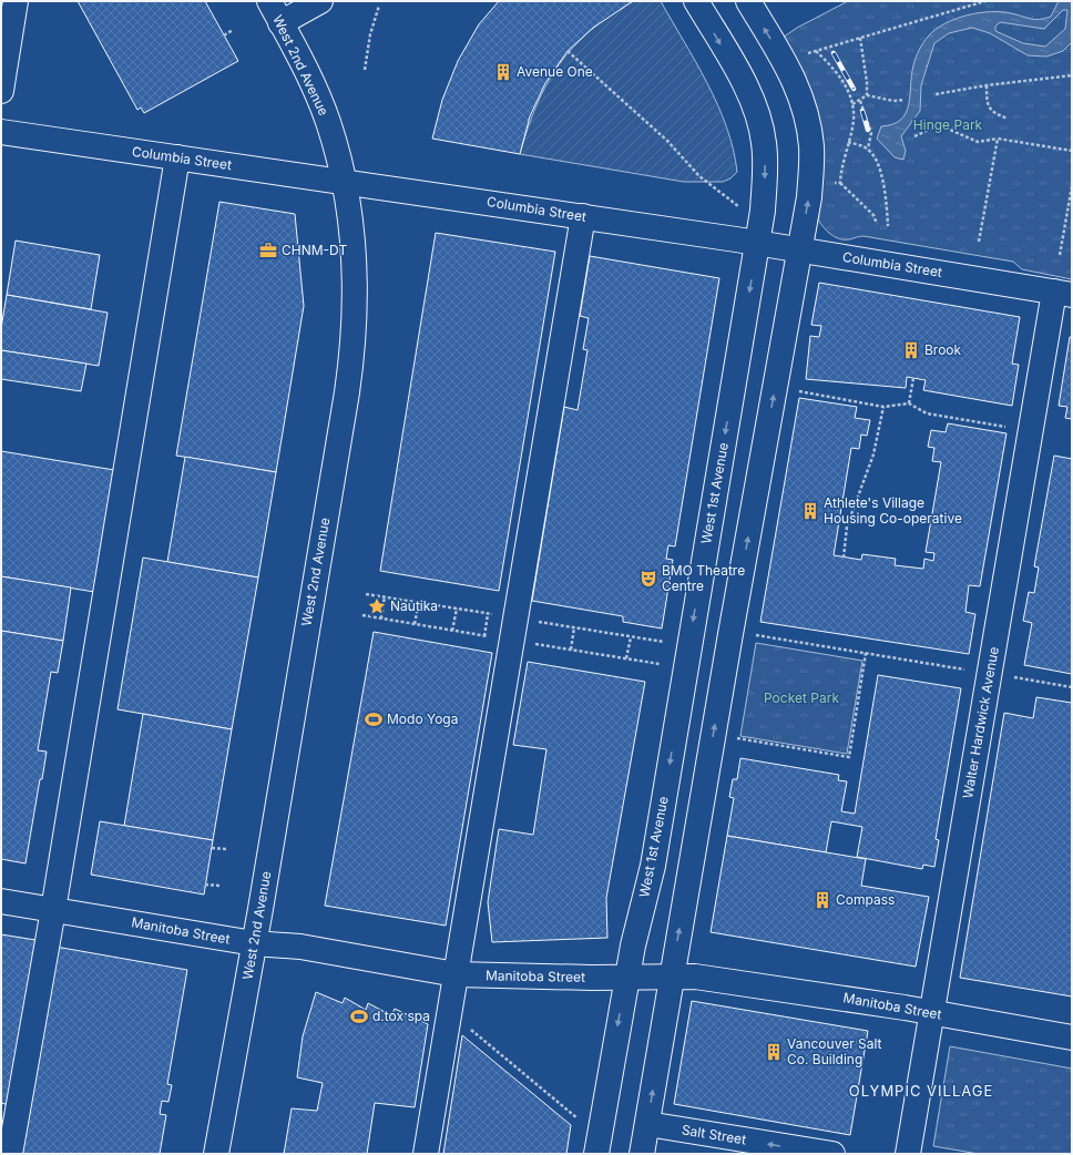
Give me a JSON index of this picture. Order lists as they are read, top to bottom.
{
  "streets": {
    "street": [
      "West 2nd Avenue",
      "Columbia Street",
      "West 1st Avenue",
      "Walter Hardwick Avenue",
      "Manitoba Street",
      "Salt Street"
    ]
  },
  "crossings": [
    ["West 2nd Avenue", "Columbia Street"],
    ["West 2nd Avenue", "Manitoba Street"],
    ["Columbia Street", "West 1st Avenue"],
    ["Columbia Street", "Walter Hardwick Avenue"],
    ["West 1st Avenue", "Manitoba Street"],
    ["Walter Hardwick Avenue", "Manitoba Street"]
  ],
  "one_way": ["Salt Street"],
  "districts": ["OLYMPIC VILLAGE"],
  "parks": ["Hinge Park", "Pocket Park"],
  "places": {
    "building": [
      "Avenue One",
      "Brook",
      "Athlete's Village Housing Co-operative",
      "Compass",
      "Vancouver Salt Co. Building"
    ],
    "office": ["CHNM-DT"],
    "theatre": ["BMO Theatre Centre"],
    "place": ["Nautika"],
    "sports": ["Modo Yoga", "d.tox spa"]
  }
}
